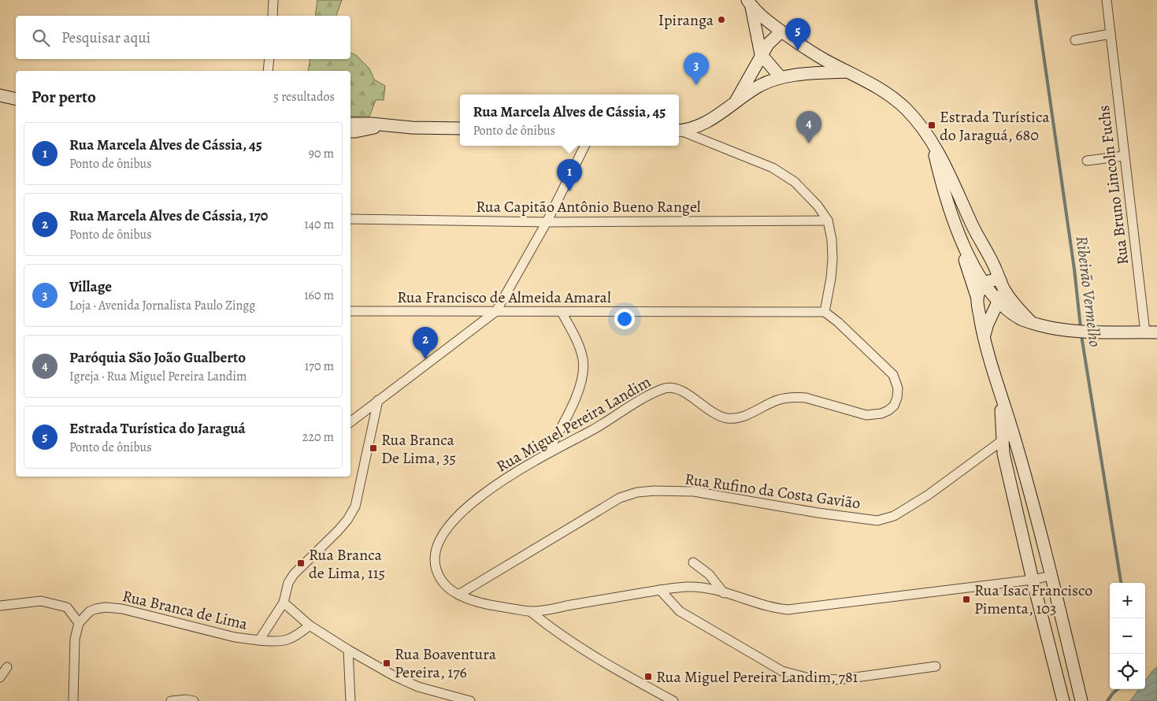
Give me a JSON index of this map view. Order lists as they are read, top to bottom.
{
  "streets": {
    "street": [
      "Rua Bruno Lincoln Fuchs",
      "Rua Capitão Antônio Bueno Rangel",
      "Rua Francisco de Almeida Amaral",
      "Rua Miguel Pereira Landim",
      "Rua Rufino da Costa Gavião",
      "Rua Branca de Lima"
    ]
  },
  "crossings": [
    ["Rua Francisco de Almeida Amaral", "Rua Miguel Pereira Landim"],
    ["Rua Miguel Pereira Landim", "Rua Rufino da Costa Gavião"]
  ],
  "water": ["Ribeirão Vermelho"],
  "places": {
    "other": ["Ipiranga"],
    "transit": [
      "Estrada Turística do Jaraguá, 680",
      "Rua Branca De Lima, 35",
      "Rua Branca de Lima, 115",
      "Rua Isac Francisco Pimenta, 103",
      "Rua Boaventura Pereira, 176",
      "Rua Miguel Pereira Landim, 781"
    ]
  },
  "page": {
    "search": "Pesquisar aqui",
    "pins": [
      "5",
      "3",
      "4",
      "1",
      "2"
    ],
    "heading": ["Por perto", "5 resultados"],
    "popup": ["Rua Marcela Alves de Cássia, 45", "Ponto de ônibus"],
    "list": [
      {
        "mark": "1",
        "name": "Rua Marcela Alves de Cássia, 45",
        "note": "Ponto de ônibus",
        "value": "90 m"
      },
      {
        "mark": "2",
        "name": "Rua Marcela Alves de Cássia, 170",
        "note": "Ponto de ônibus",
        "value": "140 m"
      },
      {
        "mark": "3",
        "name": "Village",
        "note": "Loja · Avenida Jornalista Paulo Zingg",
        "value": "160 m"
      },
      {
        "mark": "4",
        "name": "Paróquia São João Gualberto",
        "note": "Igreja · Rua Miguel Pereira Landim",
        "value": "170 m"
      },
      {
        "mark": "5",
        "name": "Estrada Turística do Jaraguá",
        "note": "Ponto de ônibus",
        "value": "220 m"
      }
    ],
    "map_buttons": ["+", "−"]
  }
}
